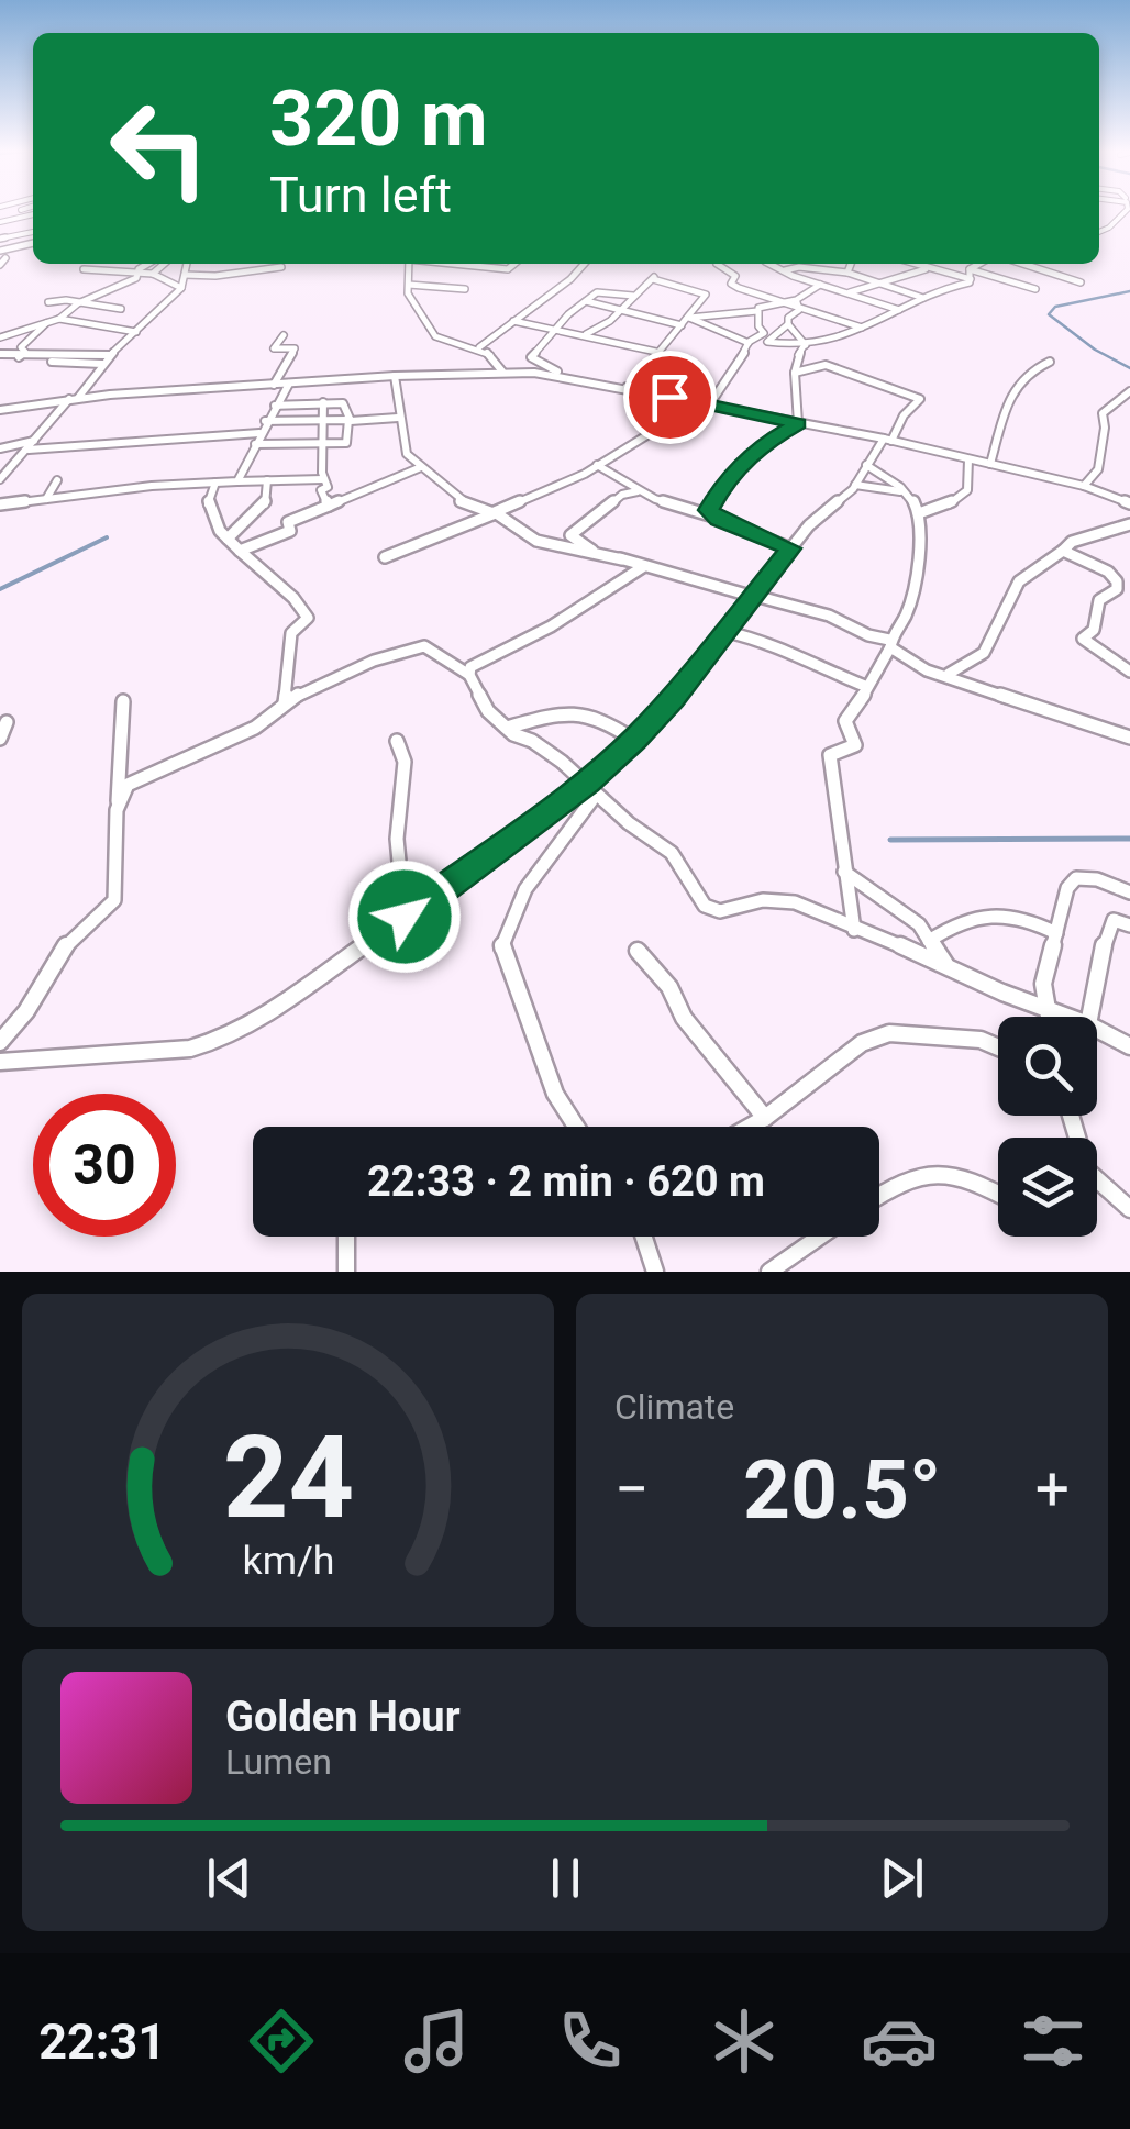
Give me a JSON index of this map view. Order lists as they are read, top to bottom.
{
  "page": {
    "turn": ["320 m", "Turn left"],
    "limit": "30",
    "trip": "22:33 · 2 min · 620 m",
    "tile": "Climate",
    "heat": ["−", "20.5°", "+"],
    "song": ["Golden Hour", "Lumen"],
    "tabs": "22:31",
    "gauge": ["24", "km/h"]
  }
}
